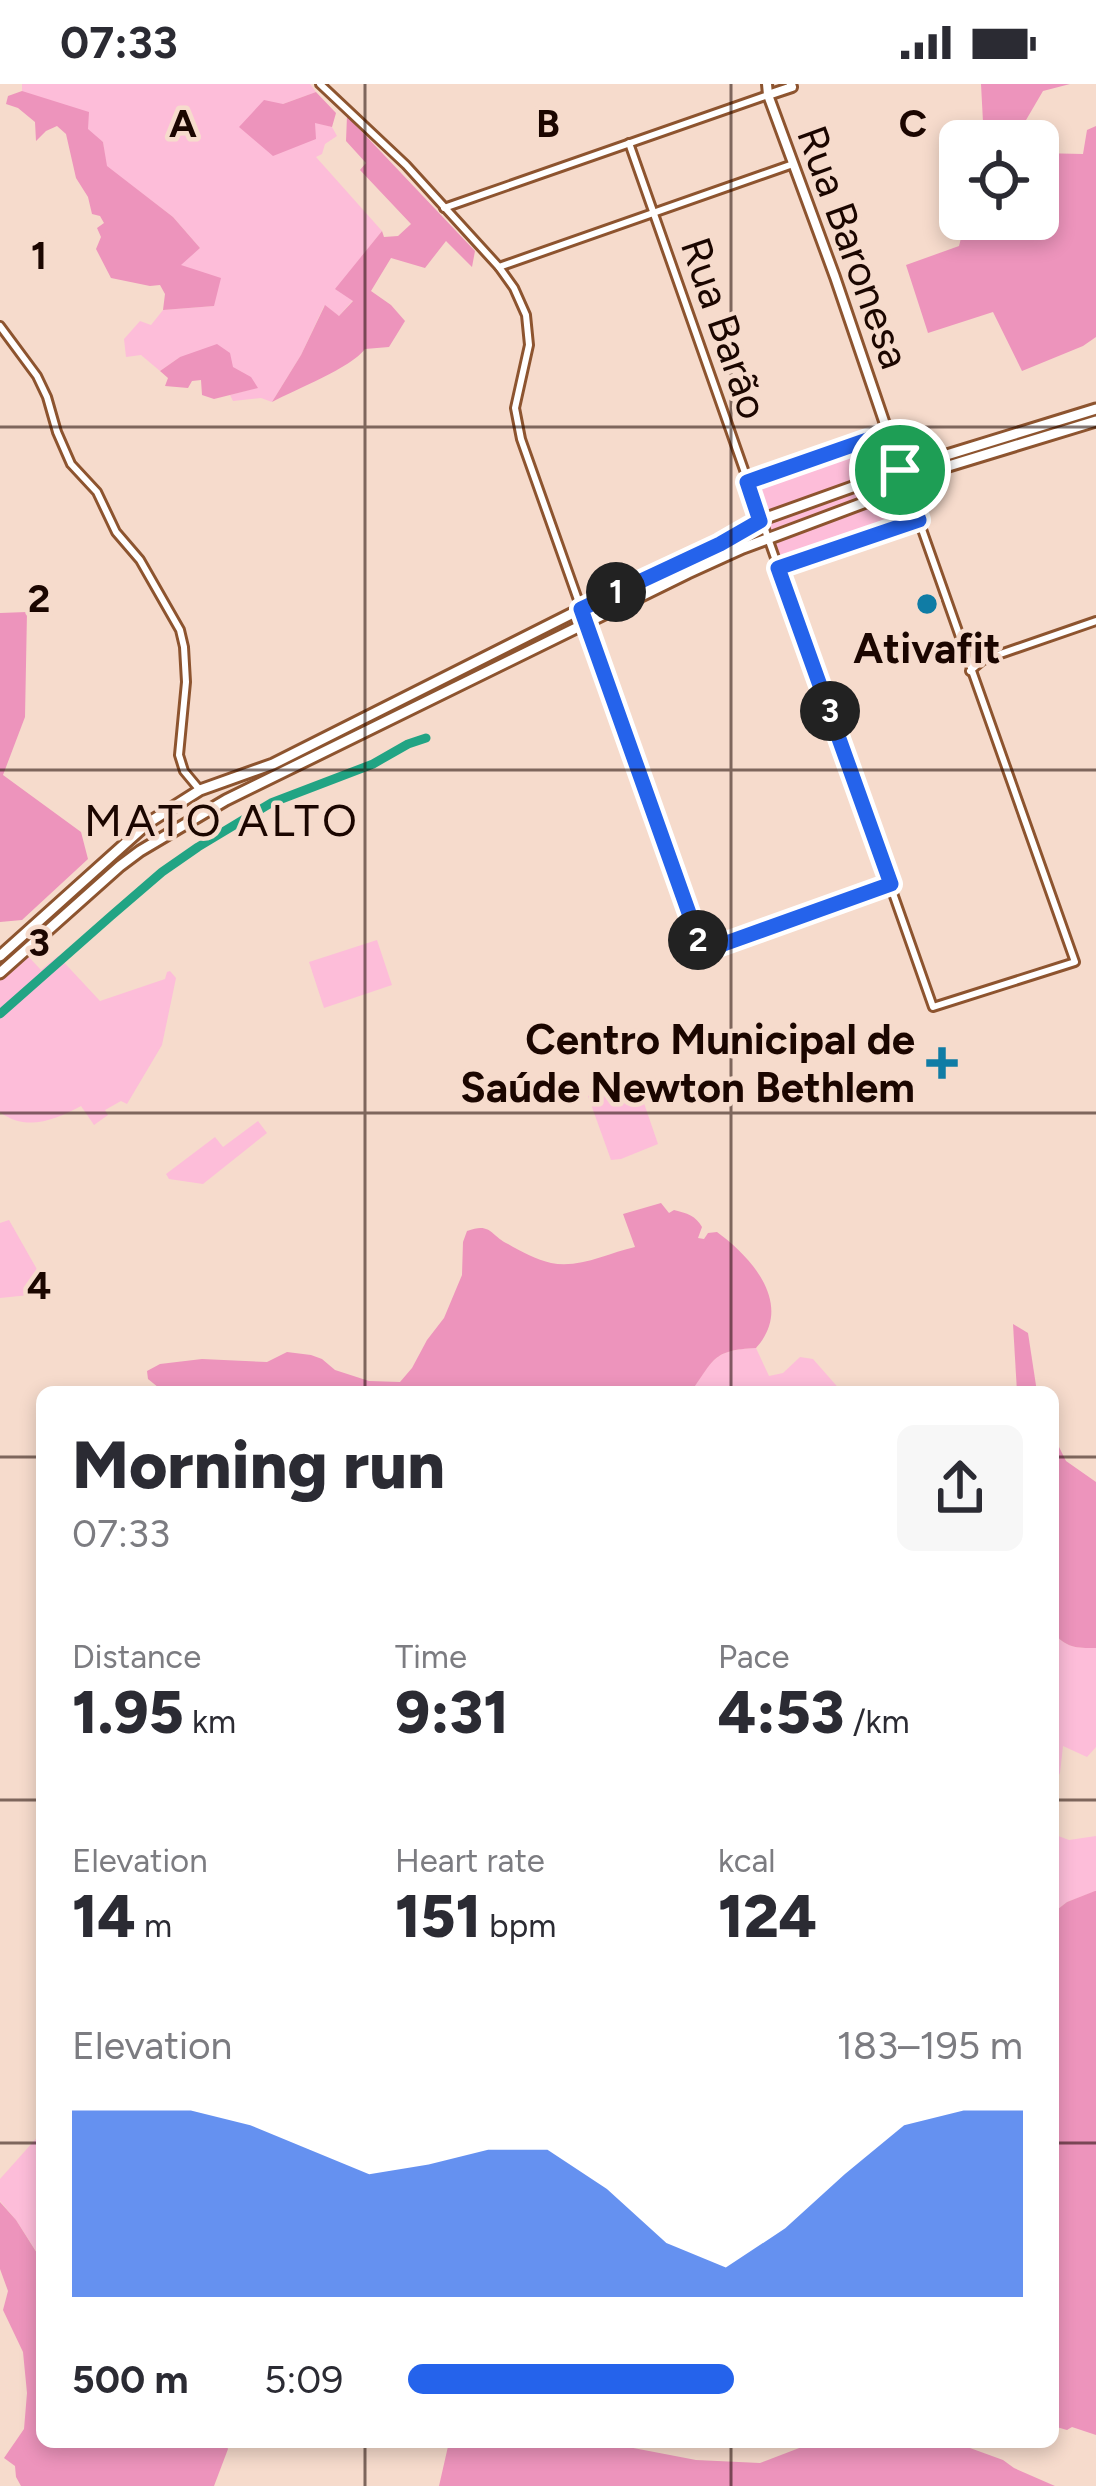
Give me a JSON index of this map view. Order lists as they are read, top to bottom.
{
  "streets": {
    "main road": ["Rua Baronesa"],
    "street": ["Rua Barão"]
  },
  "crossings": [
    ["Rua Baronesa", "Rua Barão"]
  ],
  "districts": ["MATO ALTO"],
  "places": {
    "other": ["Ativafit"],
    "health": ["Centro Municipal de Saúde Newton Bethlem"]
  },
  "page": {
    "status": "07:33",
    "pins": ["1", "3", "2"],
    "heading": ["Morning run", "07:33"],
    "stats": [
      ["Distance", "1.95 km"],
      ["Time", "9:31"],
      ["Pace", "4:53 /km"],
      ["Elevation", "14 m"],
      ["Heart rate", "151 bpm"],
      ["kcal", "124"]
    ],
    "chart": ["Elevation", "183–195 m"],
    "list": [
      {
        "name": "500 m",
        "note": "5:09"
      }
    ]
  },
  "grid": {
    "columns": ["A", "B", "C"],
    "rows": [
      "1",
      "2",
      "3",
      "4"
    ]
  }
}
